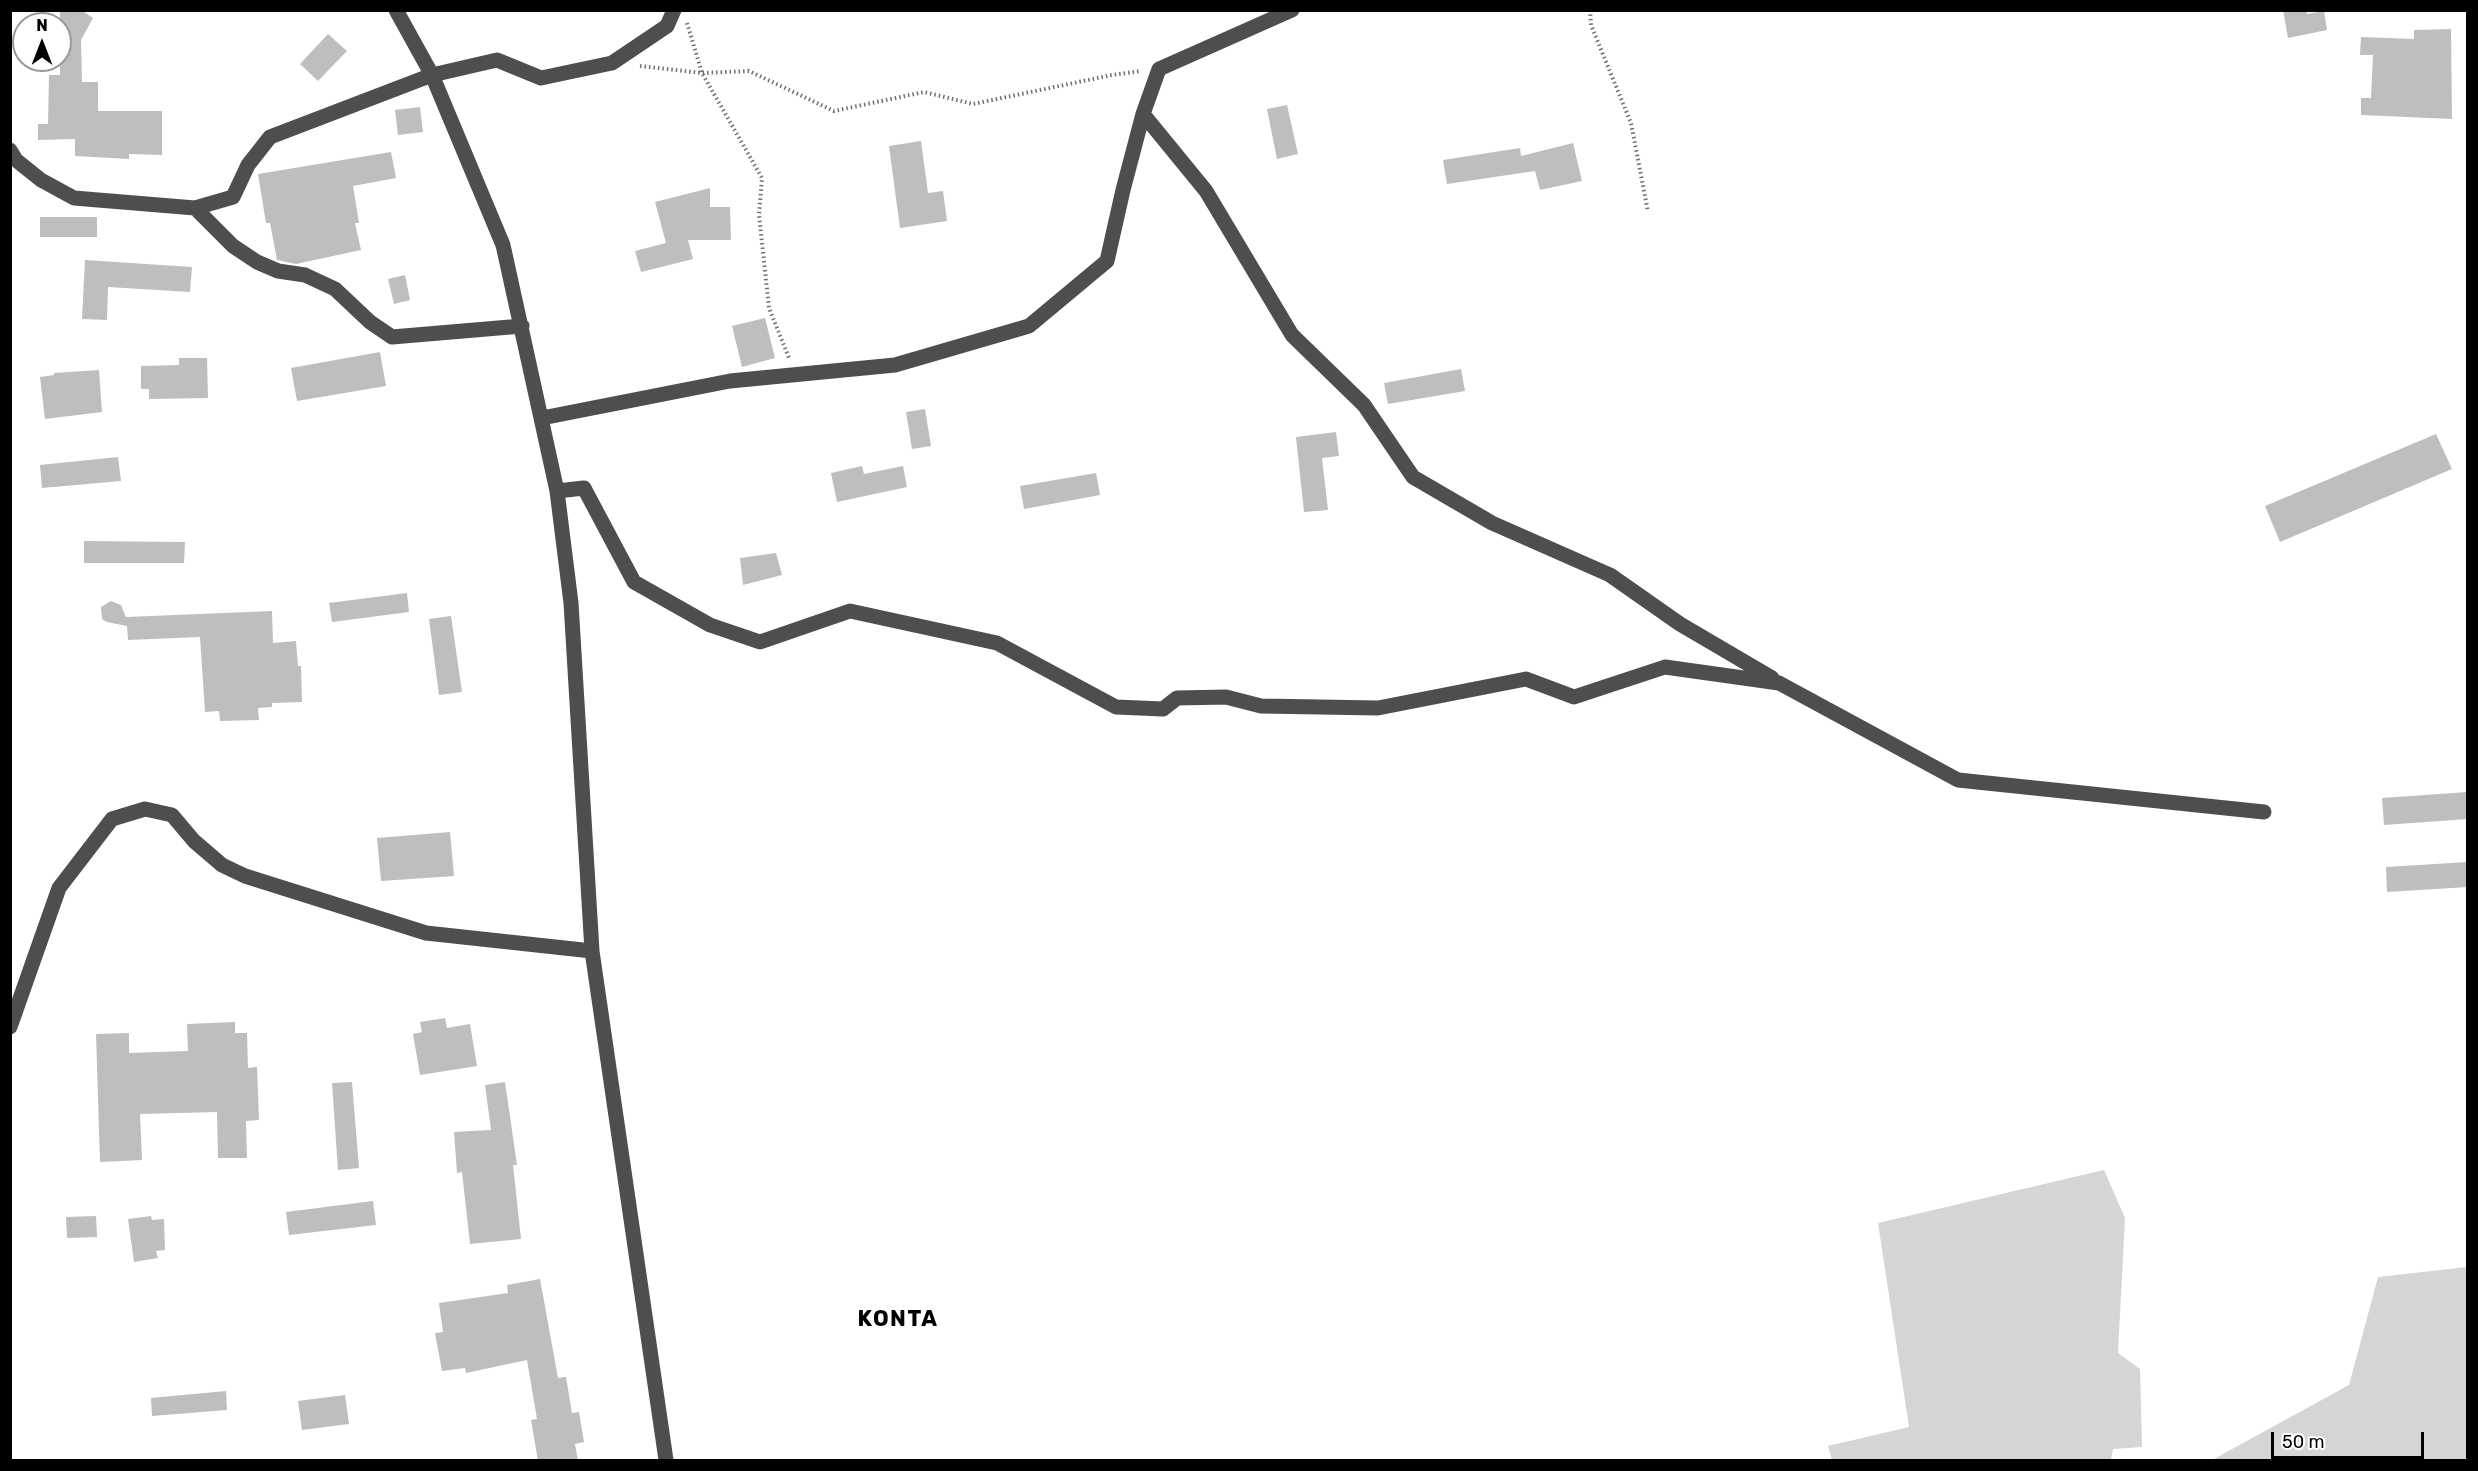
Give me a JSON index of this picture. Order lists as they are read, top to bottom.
{
  "districts": ["KONTA"],
  "scale_bar": "50 m",
  "north": "top"
}
